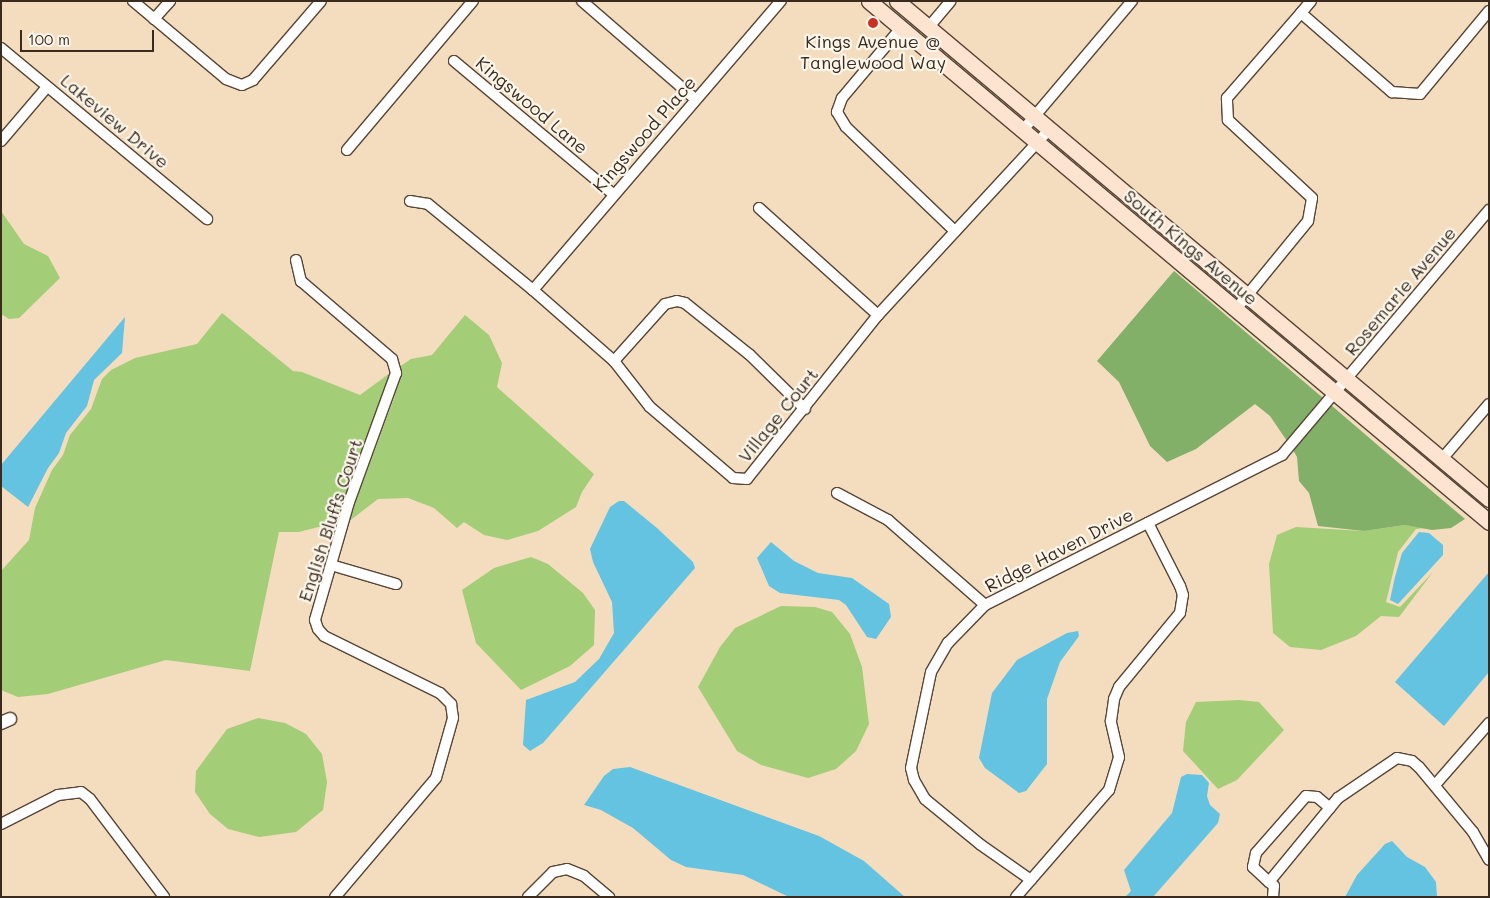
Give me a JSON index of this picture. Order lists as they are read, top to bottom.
{
  "streets": {
    "main road": ["South Kings Avenue"],
    "street": [
      "Kingswood Lane",
      "Lakeview Drive",
      "Kingswood Place",
      "Rosemarie Avenue",
      "Village Court",
      "English Bluffs Court",
      "Ridge Haven Drive"
    ]
  },
  "crossings": [
    ["Kingswood Lane", "Kingswood Place"],
    ["Kingswood Place", "Village Court"],
    ["South Kings Avenue", "Rosemarie Avenue"],
    ["South Kings Avenue", "Village Court"],
    ["South Kings Avenue", "Ridge Haven Drive"],
    ["Rosemarie Avenue", "Ridge Haven Drive"]
  ],
  "places": ["Kings Avenue @ Tanglewood Way"],
  "scale_bar": "100 m"
}
